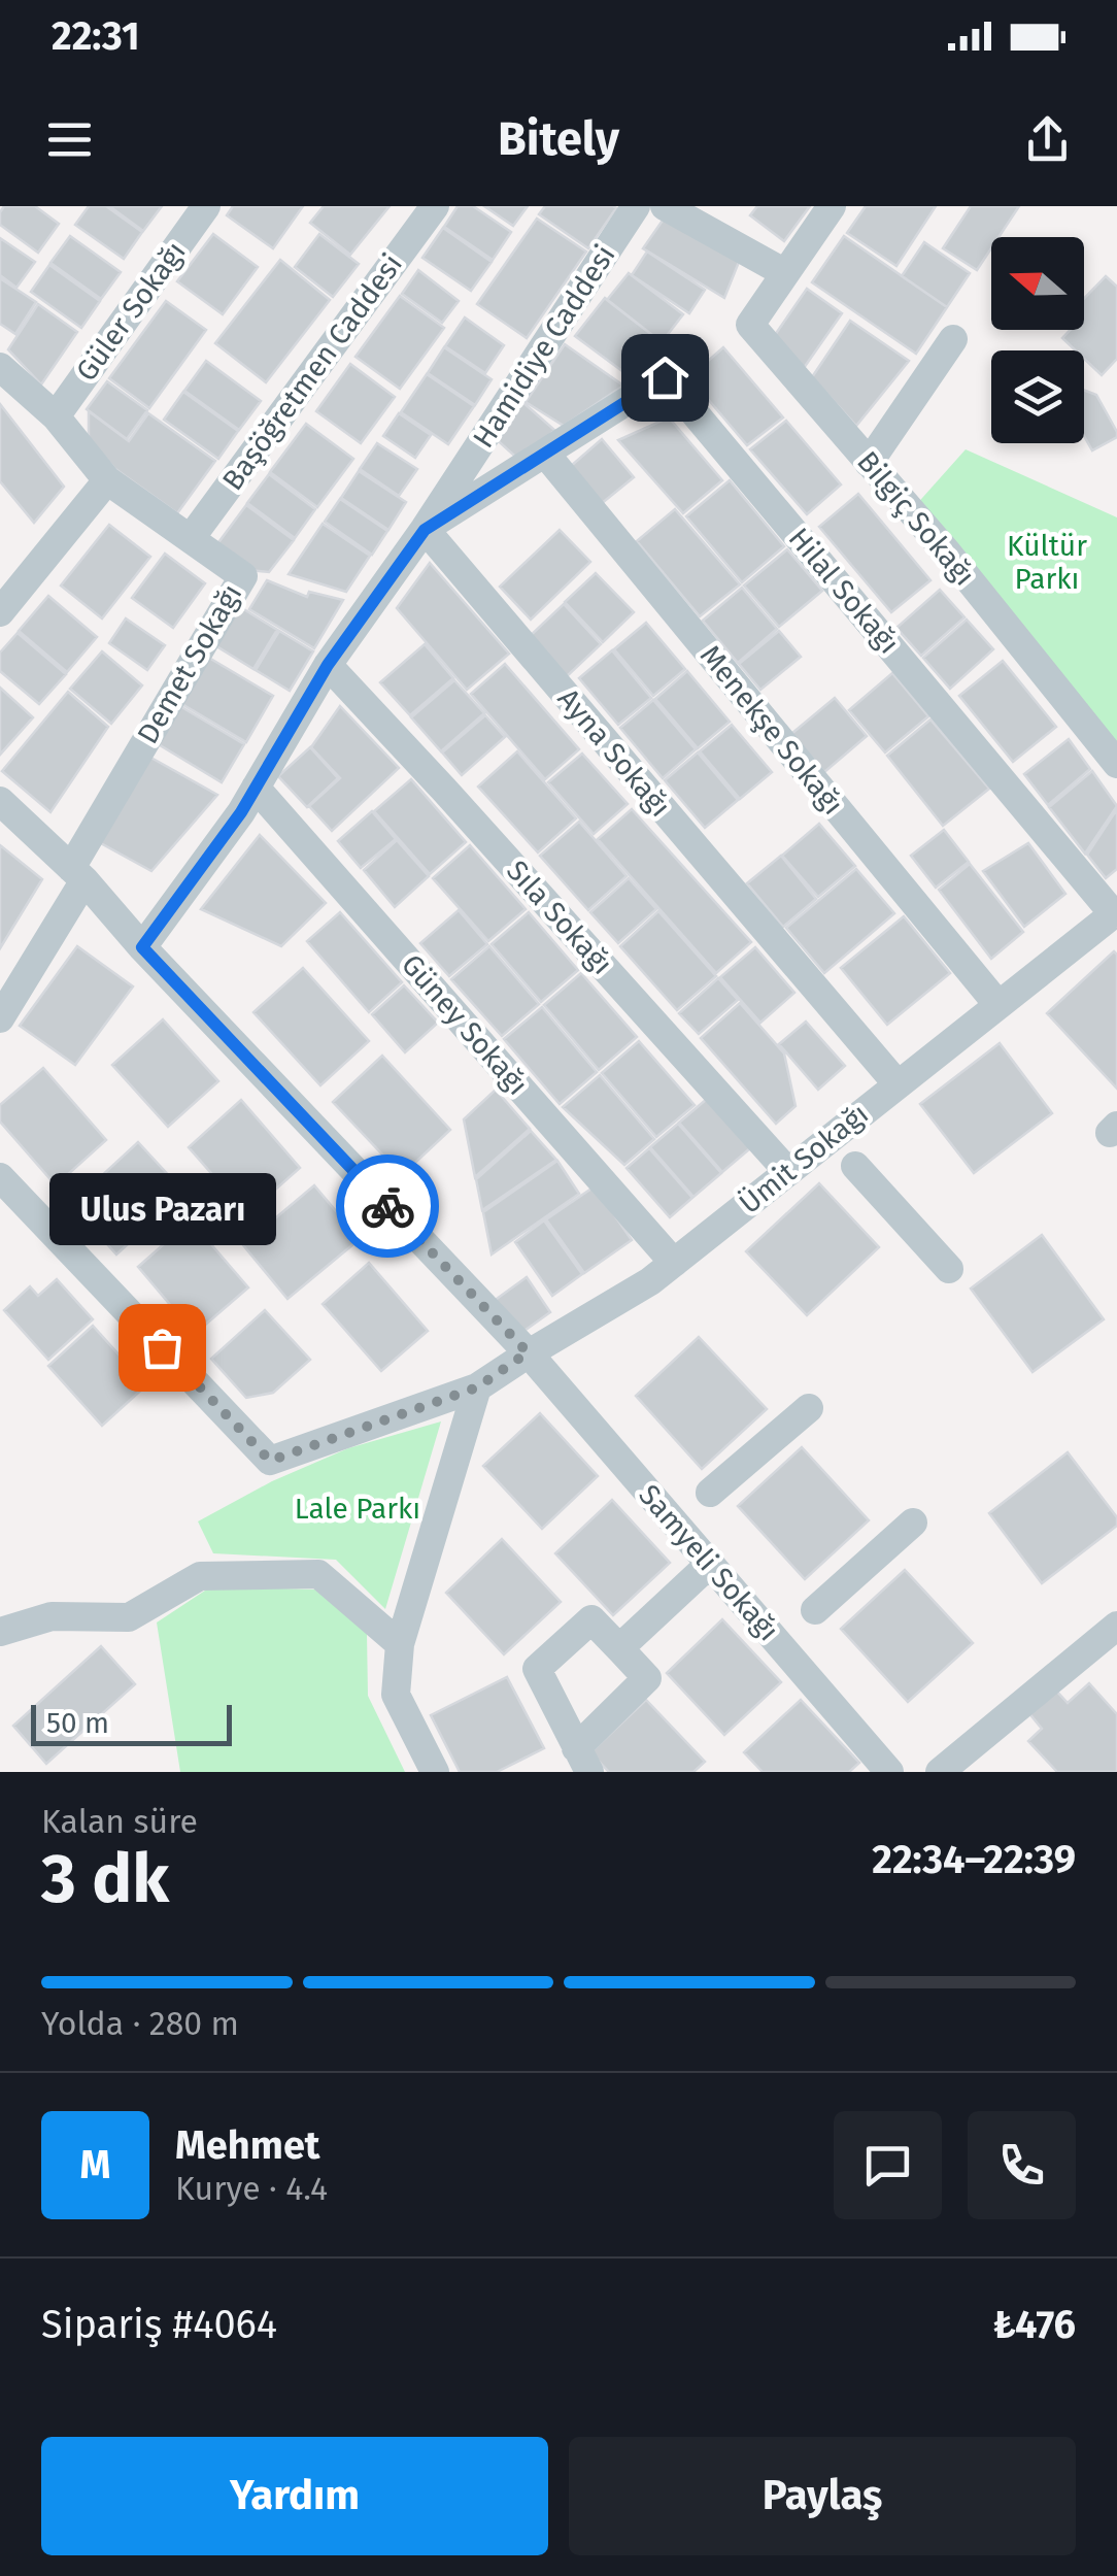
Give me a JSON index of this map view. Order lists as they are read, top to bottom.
{
  "streets": {
    "street": [
      "Güler Sokağı",
      "Hamidiye Caddesi",
      "Başöğretmen Caddesi",
      "Bilgiç Sokağı",
      "Hilal Sokağı",
      "Demet Sokağı",
      "Menekşe Sokağı",
      "Ayna Sokağı",
      "Sıla Sokağı",
      "Güney Sokağı",
      "Ümit Sokağı",
      "Samyeli Sokağı"
    ]
  },
  "crossings": [
    ["Güler Sokağı", "Demet Sokağı"],
    ["Hamidiye Caddesi", "Ayna Sokağı"],
    ["Hamidiye Caddesi", "Sıla Sokağı"],
    ["Hamidiye Caddesi", "Güney Sokağı"],
    ["Hamidiye Caddesi", "Samyeli Sokağı"],
    ["Başöğretmen Caddesi", "Demet Sokağı"],
    ["Hilal Sokağı", "Menekşe Sokağı"],
    ["Hilal Sokağı", "Ümit Sokağı"],
    ["Demet Sokağı", "Samyeli Sokağı"],
    ["Menekşe Sokağı", "Ümit Sokağı"],
    ["Ayna Sokağı", "Ümit Sokağı"],
    ["Sıla Sokağı", "Ümit Sokağı"],
    ["Güney Sokağı", "Ümit Sokağı"],
    ["Ümit Sokağı", "Samyeli Sokağı"]
  ],
  "parks": ["Kültür Parkı", "Lale Parkı"],
  "places": ["Ulus Pazarı"],
  "scale_bar": "50 m",
  "north": "left",
  "page": {
    "status": "22:31",
    "header": "Bitely",
    "bubble": "Ulus Pazarı",
    "scale": "50 m",
    "heading": ["3 dk", "Kalan süre", "22:34–22:39"],
    "panel": [
      "Mehmet",
      "Kurye · 4.4",
      "Sipariş #4064",
      "₺476"
    ],
    "bar": "Yolda · 280 m",
    "round": "M",
    "buttons": ["Yardım", "Paylaş"]
  }
}
